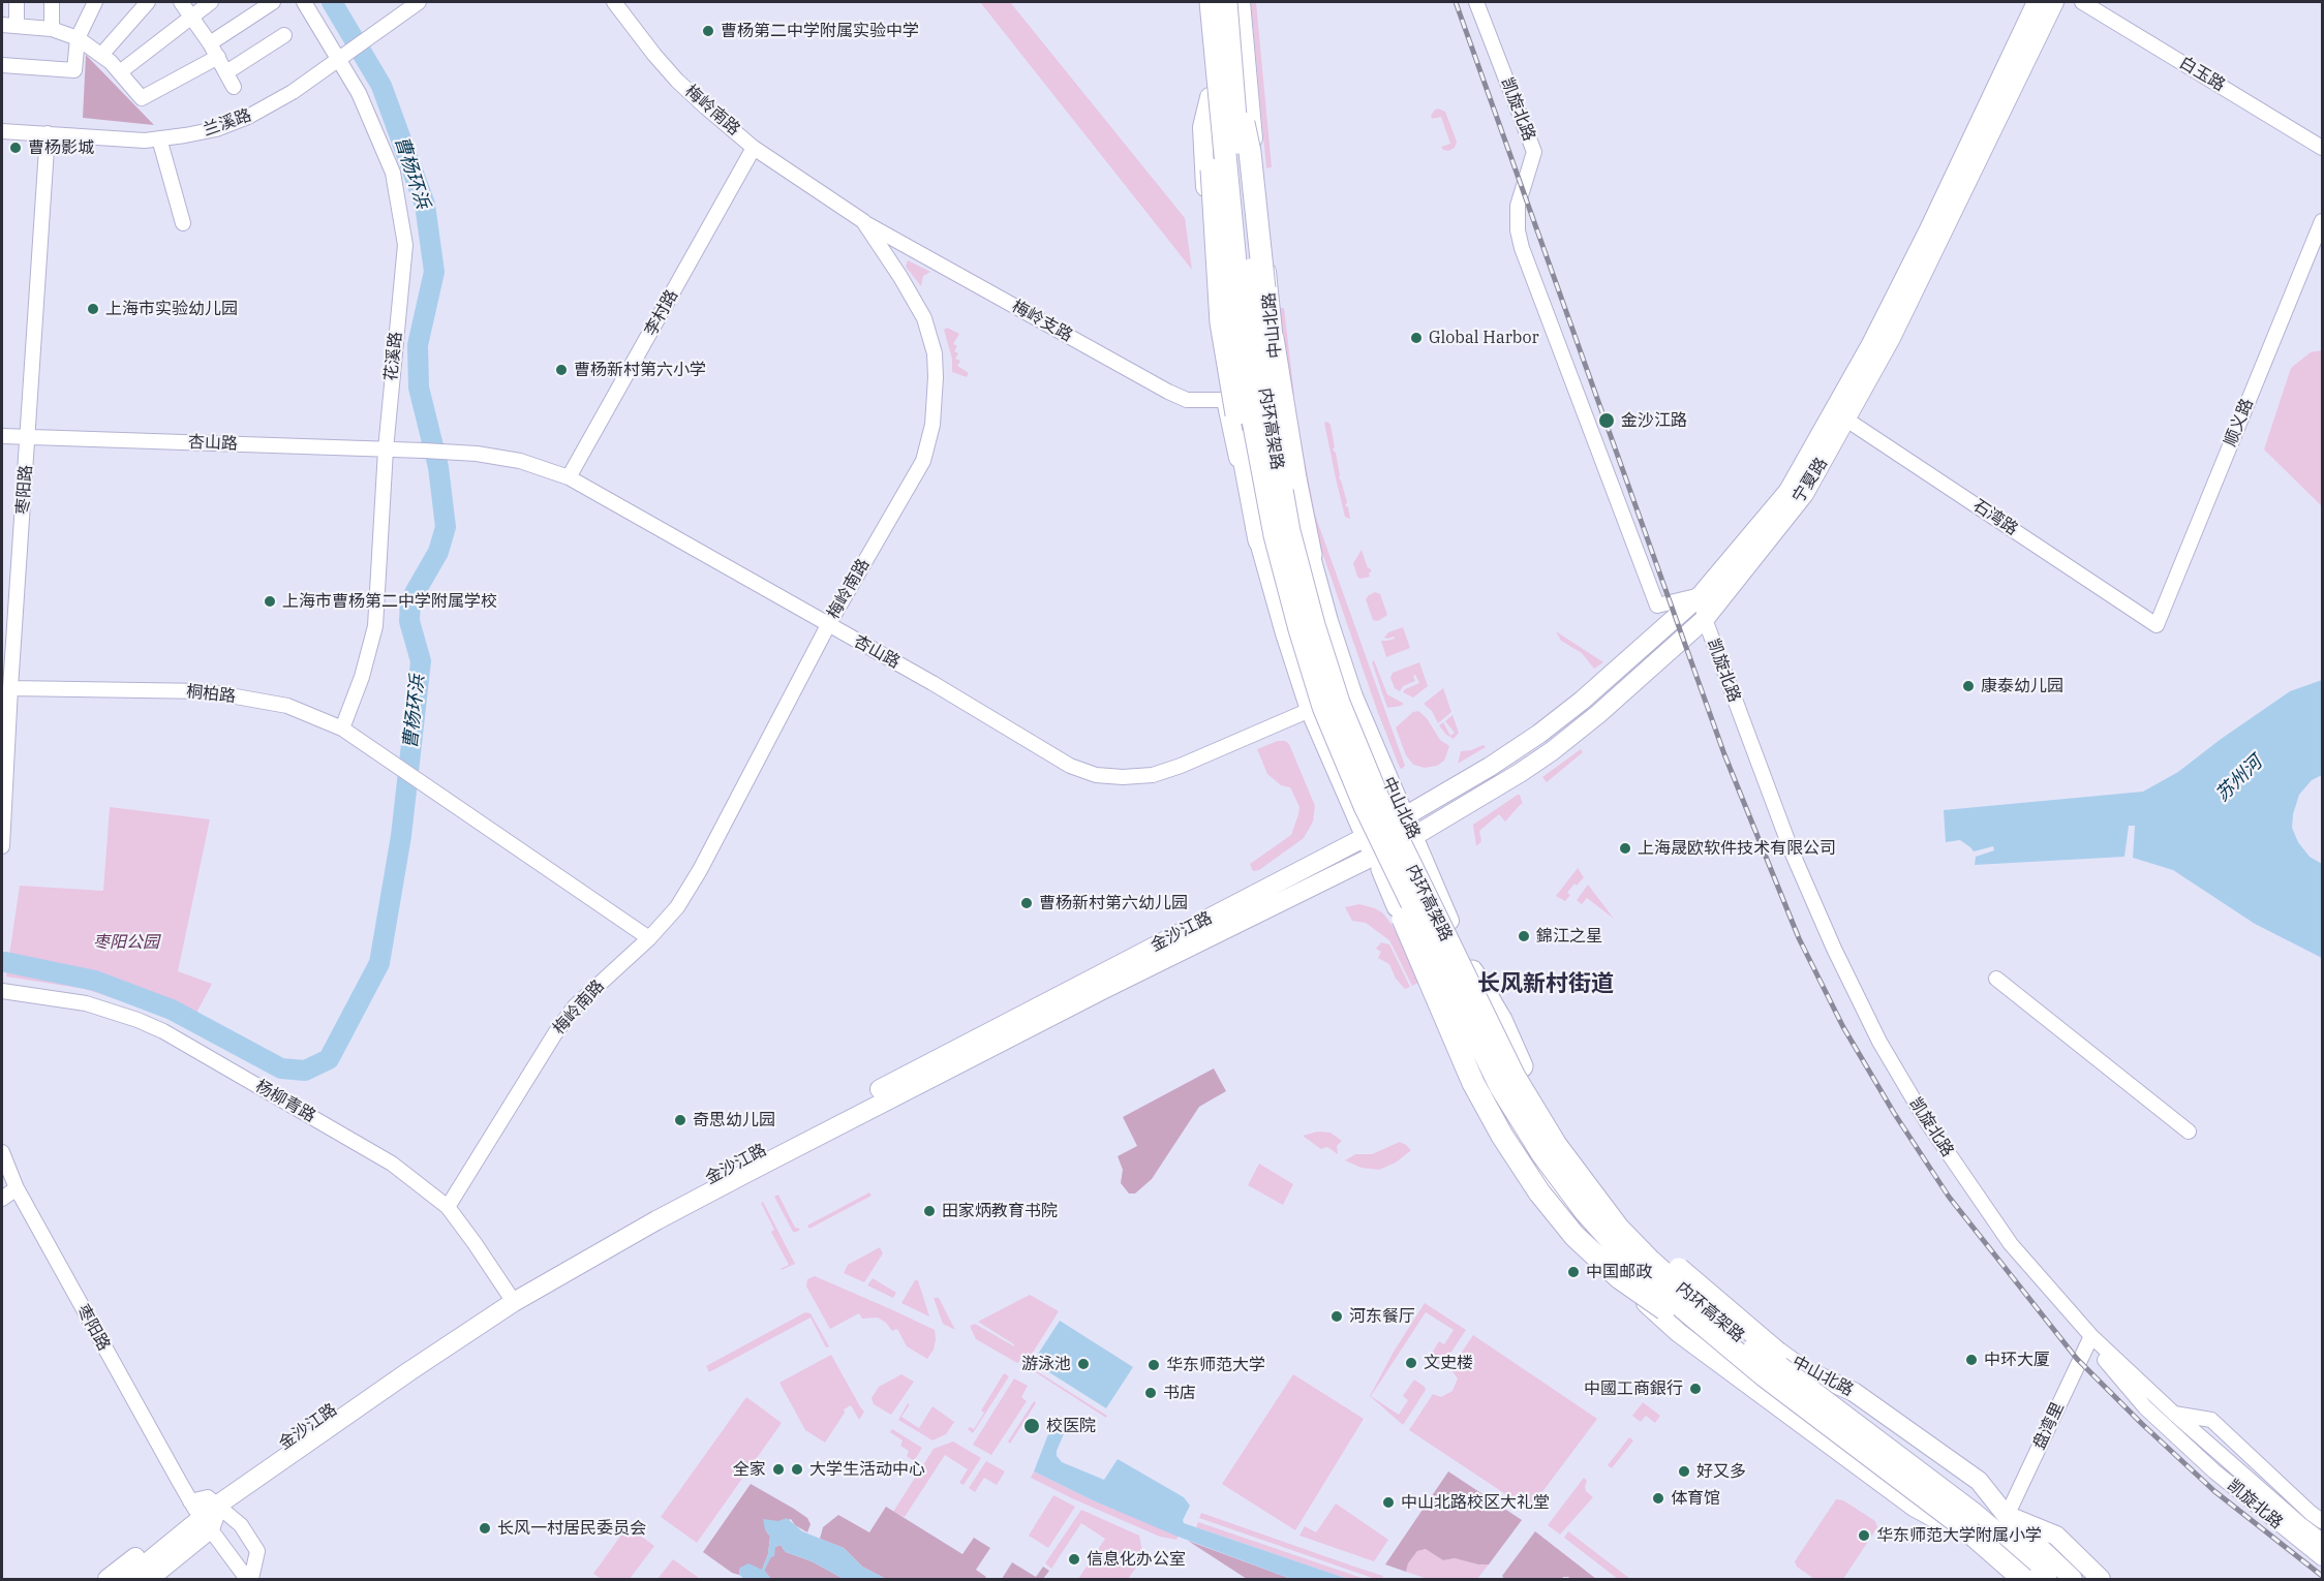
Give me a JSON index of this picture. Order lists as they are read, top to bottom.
{
  "streets": {
    "highway": ["内环高架路"],
    "main road": ["中山北路", "宁夏路", "金沙江路"],
    "street": [
      "白玉路",
      "凯旋北路",
      "梅岭南路",
      "兰溪路",
      "李村路",
      "梅岭支路",
      "花溪路",
      "顺义路",
      "杏山路",
      "枣阳路",
      "石湾路",
      "桐柏路",
      "杨柳青路",
      "盘湾里"
    ]
  },
  "crossings": [
    ["凯旋北路", "宁夏路"],
    ["凯旋北路", "盘湾里"],
    ["梅岭南路", "李村路"],
    ["梅岭南路", "梅岭支路"],
    ["梅岭南路", "杏山路"],
    ["梅岭南路", "桐柏路"],
    ["梅岭南路", "杨柳青路"],
    ["兰溪路", "花溪路"],
    ["兰溪路", "枣阳路"],
    ["李村路", "杏山路"],
    ["中山北路", "宁夏路"],
    ["中山北路", "金沙江路"],
    ["中山北路", "盘湾里"],
    ["花溪路", "杏山路"],
    ["花溪路", "桐柏路"],
    ["顺义路", "石湾路"],
    ["杏山路", "枣阳路"],
    ["宁夏路", "石湾路"],
    ["宁夏路", "金沙江路"],
    ["枣阳路", "桐柏路"],
    ["枣阳路", "金沙江路"],
    ["金沙江路", "杨柳青路"]
  ],
  "districts": ["长风新村街道"],
  "water": ["曹杨环浜", "苏州河"],
  "parks": ["枣阳公园"],
  "places": [
    "曹杨第二中学附属实验中学",
    "曹杨影城",
    "上海市实验幼儿园",
    "Global Harbor",
    "曹杨新村第六小学",
    "金沙江路",
    "上海市曹杨第二中学附属学校",
    "康泰幼儿园",
    "上海晟欧软件技术有限公司",
    "曹杨新村第六幼儿园",
    "錦江之星",
    "奇思幼儿园",
    "田家炳教育书院",
    "中国邮政",
    "河东餐厅",
    "中环大厦",
    "文史楼",
    "游泳池",
    "华东师范大学",
    "中國工商銀行",
    "书店",
    "校医院",
    "全家",
    "大学生活动中心",
    "好又多",
    "体育馆",
    "中山北路校区大礼堂",
    "长风一村居民委员会",
    "华东师范大学附属小学",
    "信息化办公室"
  ]
}
